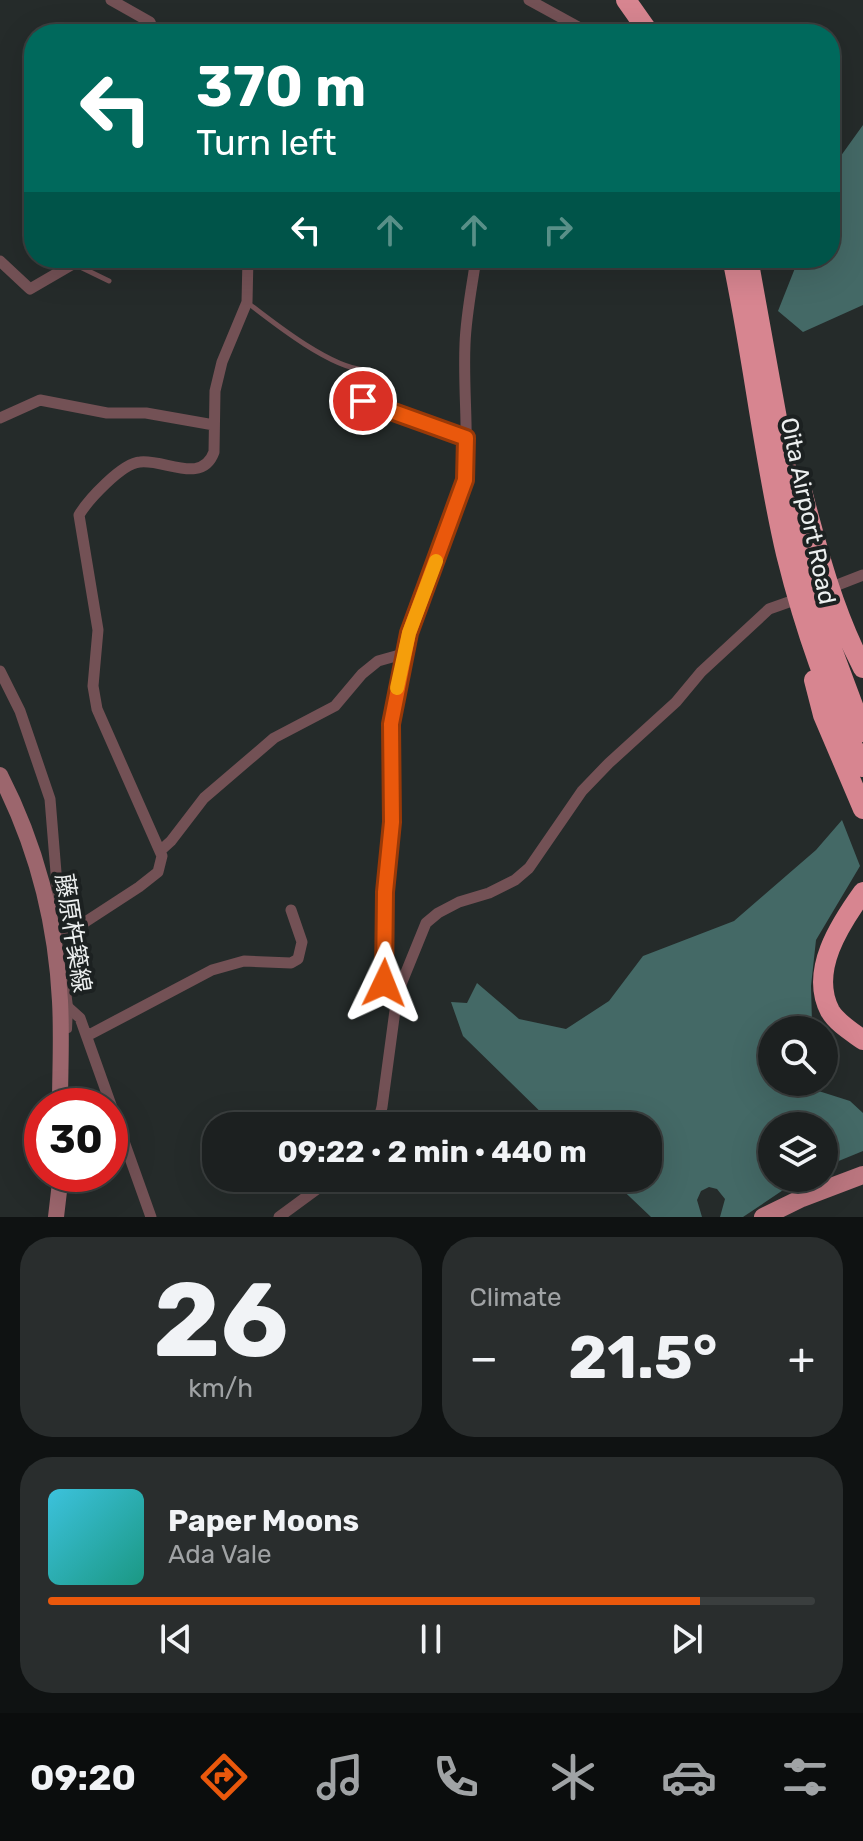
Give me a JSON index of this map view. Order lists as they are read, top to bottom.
{
  "streets": {
    "highway": ["Oita Airport Road"],
    "main road": ["藤原杵築線"]
  },
  "page": {
    "turn": ["370 m", "Turn left"],
    "limit": "30",
    "trip": "09:22 · 2 min · 440 m",
    "tile": [
      ["26", "km/h"],
      "Climate"
    ],
    "heat": ["−", "21.5°", "+"],
    "song": ["Paper Moons", "Ada Vale"],
    "tabs": "09:20"
  }
}
